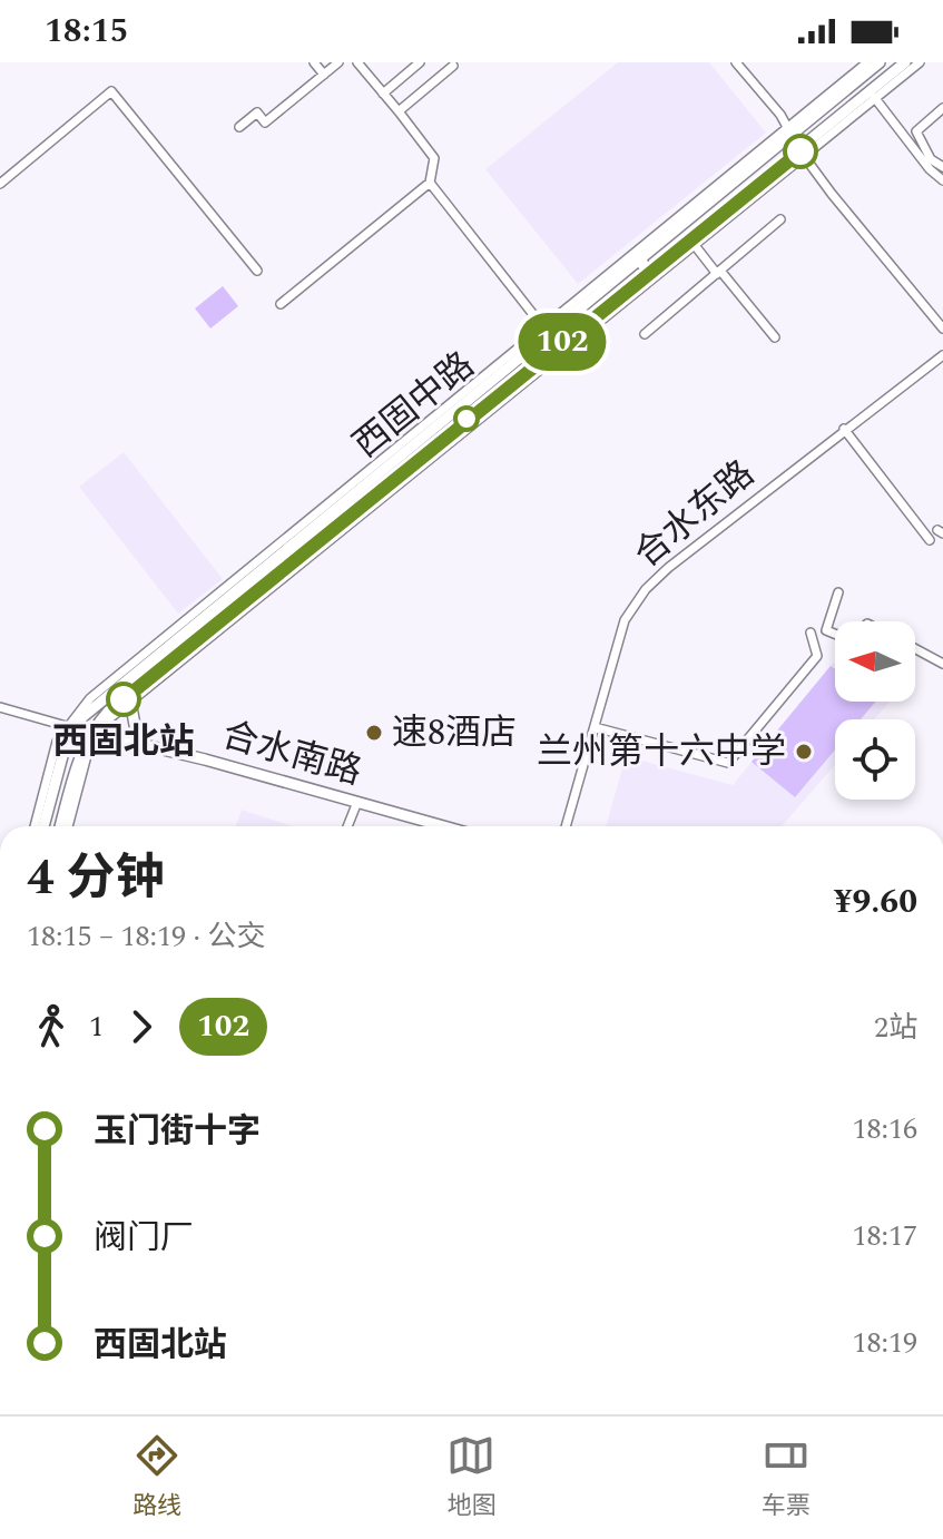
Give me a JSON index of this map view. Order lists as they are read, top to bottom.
{
  "streets": {
    "main road": ["西固中路", "合水南路"],
    "street": ["合水东路"]
  },
  "crossings": [
    ["西固中路", "合水南路"]
  ],
  "places": ["西固北站", "速8酒店", "兰州第十六中学"],
  "lines": ["bus line 102"],
  "north": "left",
  "page": {
    "status": "18:15",
    "on_map": "102",
    "heading": ["4 分钟", "18:15 – 18:19 · 公交", "¥9.60"],
    "legs": ["1", "102", "2站"],
    "list": [
      {
        "name": "玉门街十字",
        "value": "18:16"
      },
      {
        "name": "阀门厂",
        "value": "18:17"
      },
      {
        "name": "西固北站",
        "value": "18:19"
      }
    ],
    "tabs": ["路线", "地图", "车票"]
  }
}
